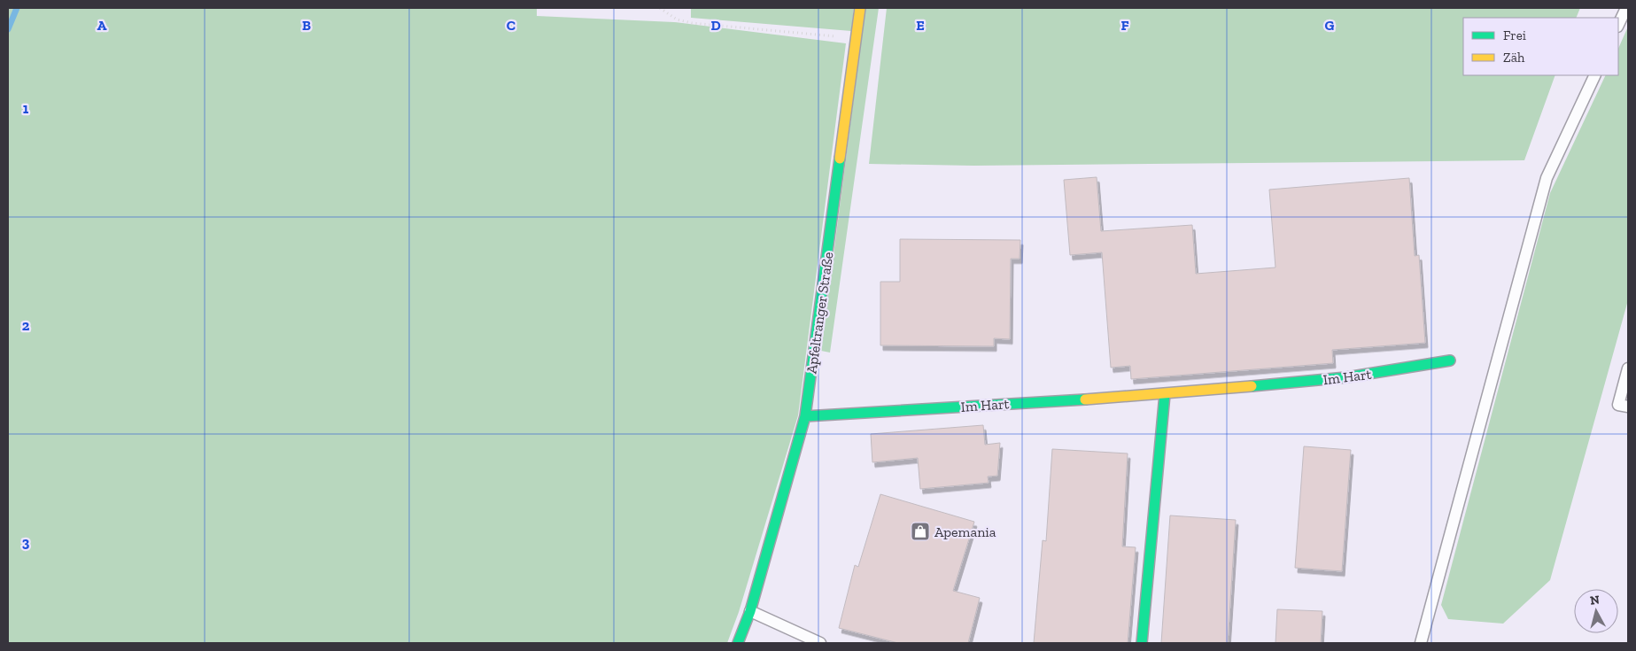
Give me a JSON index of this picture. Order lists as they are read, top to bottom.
{
  "streets": {
    "street": ["Apfeltranger Straße", "Im Hart"]
  },
  "crossings": [
    ["Apfeltranger Straße", "Im Hart"]
  ],
  "places": {
    "shop": ["Apemania"]
  },
  "legend": ["Frei", "Zäh"],
  "north": "top",
  "grid": {
    "columns": [
      "A",
      "B",
      "C",
      "D",
      "E",
      "F",
      "G"
    ],
    "rows": ["1", "2", "3"]
  }
}
